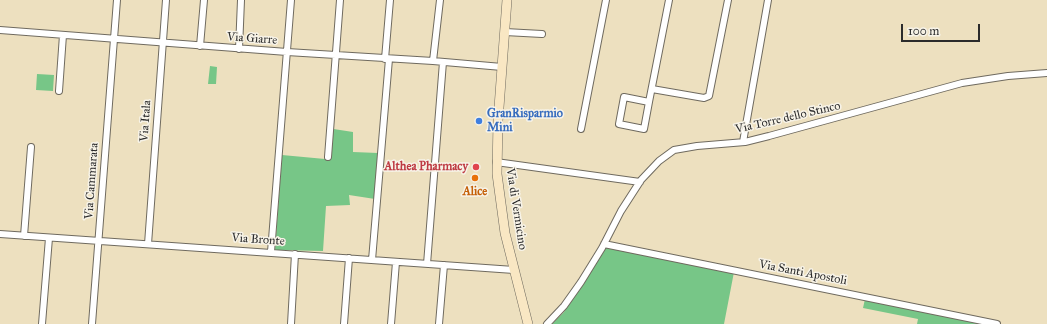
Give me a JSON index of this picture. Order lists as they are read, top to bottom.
{
  "streets": {
    "main road": ["Via di Vermicino"],
    "street": [
      "Via Giarre",
      "Via Torre dello Stinco",
      "Via Itala",
      "Via Cammarata",
      "Via Bronte",
      "Via Santi Apostoli"
    ]
  },
  "crossings": [
    ["Via Giarre", "Via Itala"],
    ["Via Giarre", "Via Cammarata"],
    ["Via Giarre", "Via di Vermicino"],
    ["Via Torre dello Stinco", "Via Santi Apostoli"],
    ["Via Itala", "Via Bronte"],
    ["Via Cammarata", "Via Bronte"],
    ["Via di Vermicino", "Via Bronte"]
  ],
  "places": ["GranRisparmio Mini", "Althea Pharmacy", "Alice"],
  "scale_bar": "100 m"
}
